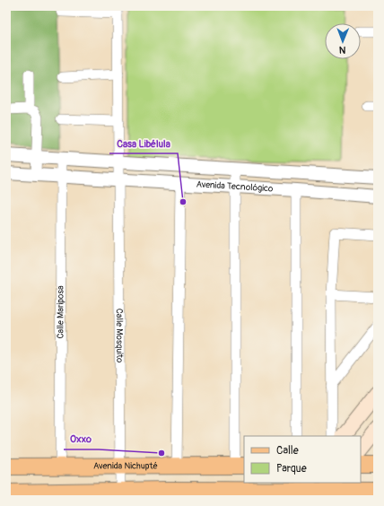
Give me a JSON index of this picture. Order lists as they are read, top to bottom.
{
  "streets": {
    "main road": ["Avenida Nichupté"],
    "street": ["Avenida Tecnológico", "Calle Mariposa", "Calle Mosquito"]
  },
  "crossings": [
    ["Avenida Tecnológico", "Calle Mariposa"],
    ["Avenida Tecnológico", "Calle Mosquito"],
    ["Calle Mariposa", "Avenida Nichupté"],
    ["Calle Mosquito", "Avenida Nichupté"]
  ],
  "places": ["Casa Libélula", "Oxxo"],
  "legend": ["Calle", "Parque"],
  "north": "bottom"
}
